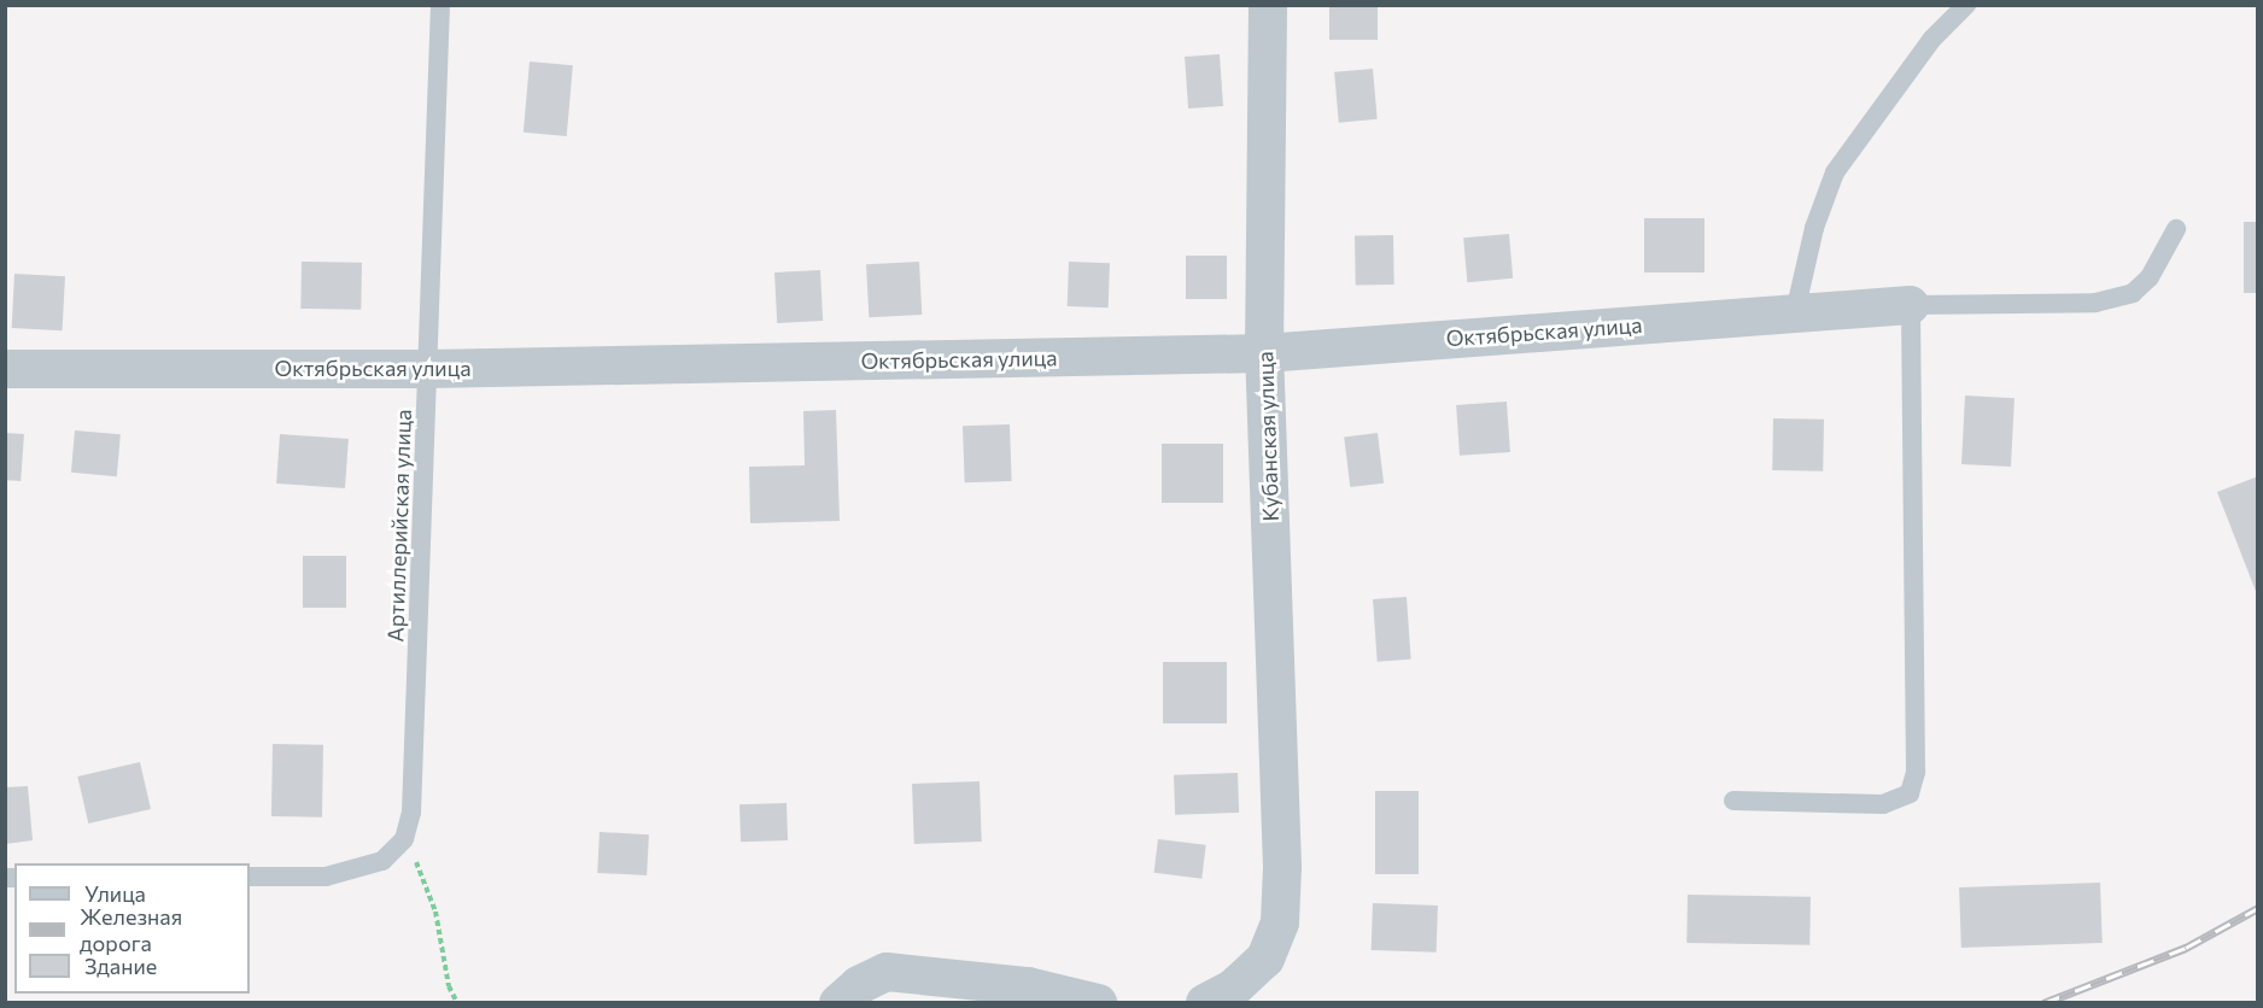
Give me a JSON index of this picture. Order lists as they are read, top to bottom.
{
  "streets": {
    "street": ["Октябрьская улица", "Кубанская улица"],
    "lane": ["Артиллерийская улица"]
  },
  "crossings": [
    ["Октябрьская улица", "Кубанская улица"],
    ["Октябрьская улица", "Артиллерийская улица"]
  ],
  "legend": ["Улица", "Железная дорога", "Здание"]
}
